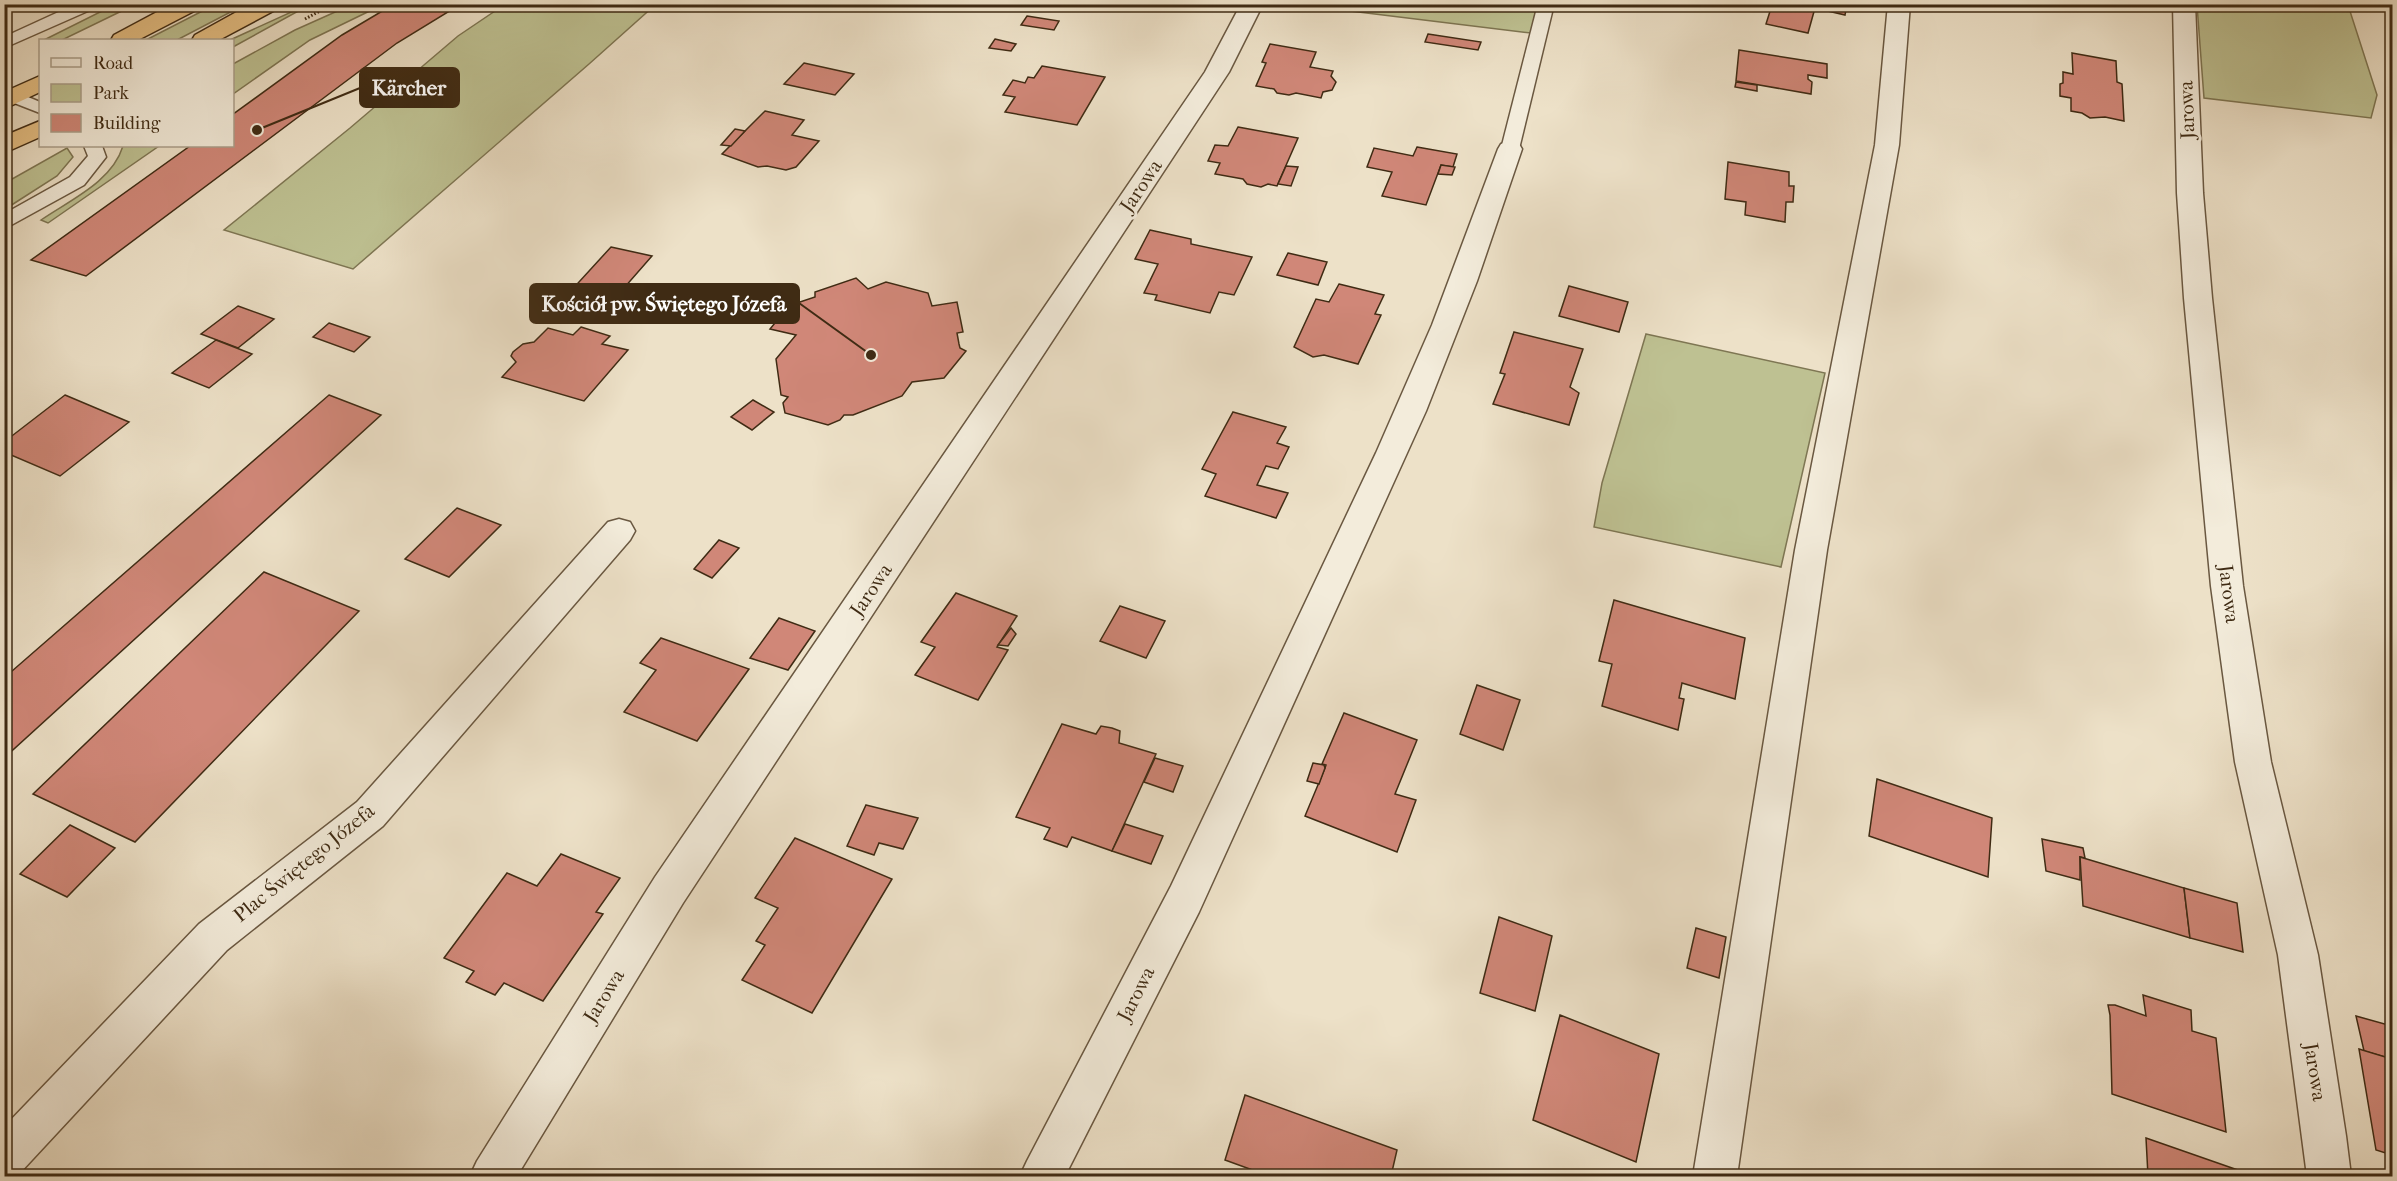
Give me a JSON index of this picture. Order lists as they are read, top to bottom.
{
  "streets": {
    "street": ["Jarowa", "Plac Świętego Józefa"]
  },
  "places": ["Kärcher", "Kościół pw. Świętego Józefa"],
  "legend": ["Road", "Park", "Building"]
}
